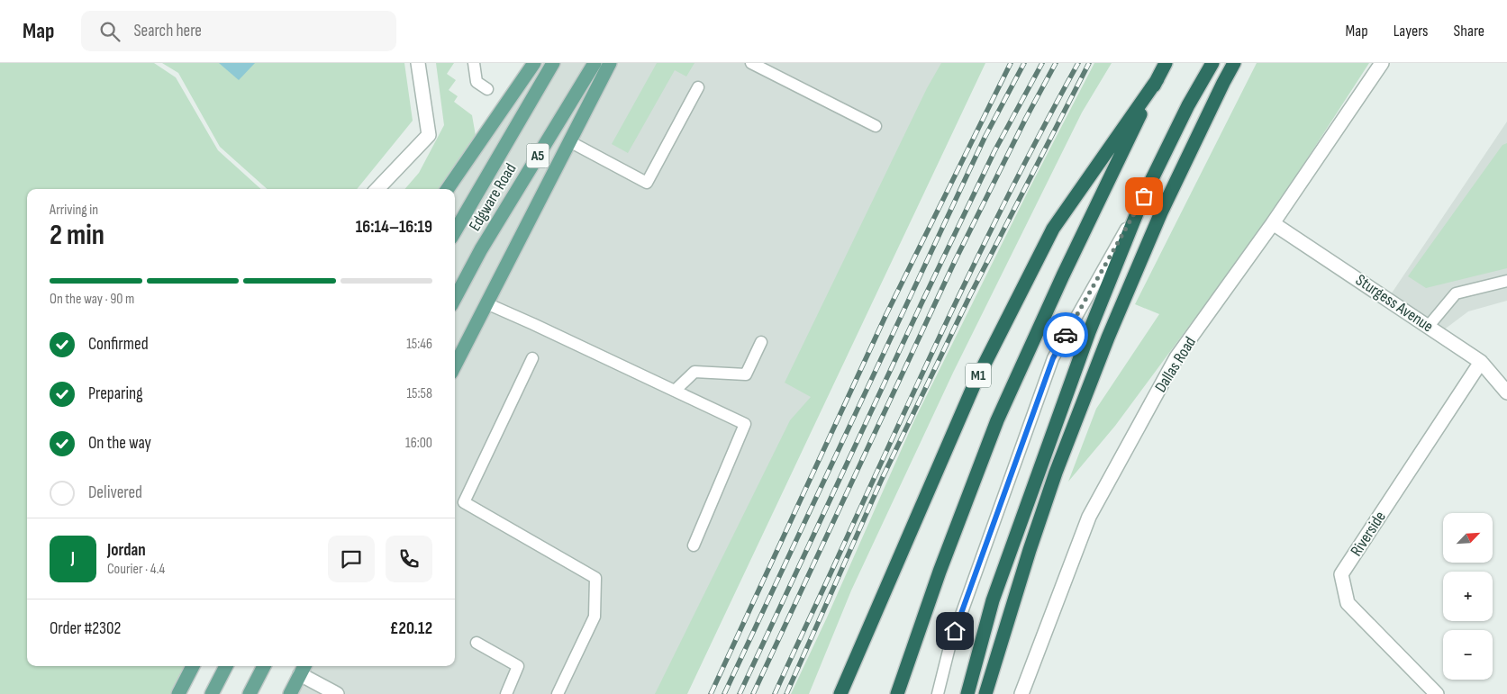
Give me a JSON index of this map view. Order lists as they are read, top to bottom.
{
  "streets": {
    "highway": ["M1"],
    "main road": ["A5", "Edgware Road"],
    "street": ["Sturgess Avenue", "Dallas Road", "Riverside"]
  },
  "crossings": [
    ["Sturgess Avenue", "Dallas Road"],
    ["Sturgess Avenue", "Riverside"]
  ],
  "north": "top right",
  "page": {
    "header": "Map",
    "search": "Search here",
    "nav": ["Map", "Layers", "Share"],
    "heading": ["2 min", "Arriving in", "16:14–16:19"],
    "panel": [
      "Jordan",
      "Courier · 4.4",
      "Order #2302",
      "£20.12"
    ],
    "bar": "On the way · 90 m",
    "list": [
      ["Confirmed", "15:46"],
      ["Preparing", "15:58"],
      ["On the way", "16:00"],
      "Delivered"
    ],
    "map_buttons": ["+", "−"],
    "round": "J"
  }
}
